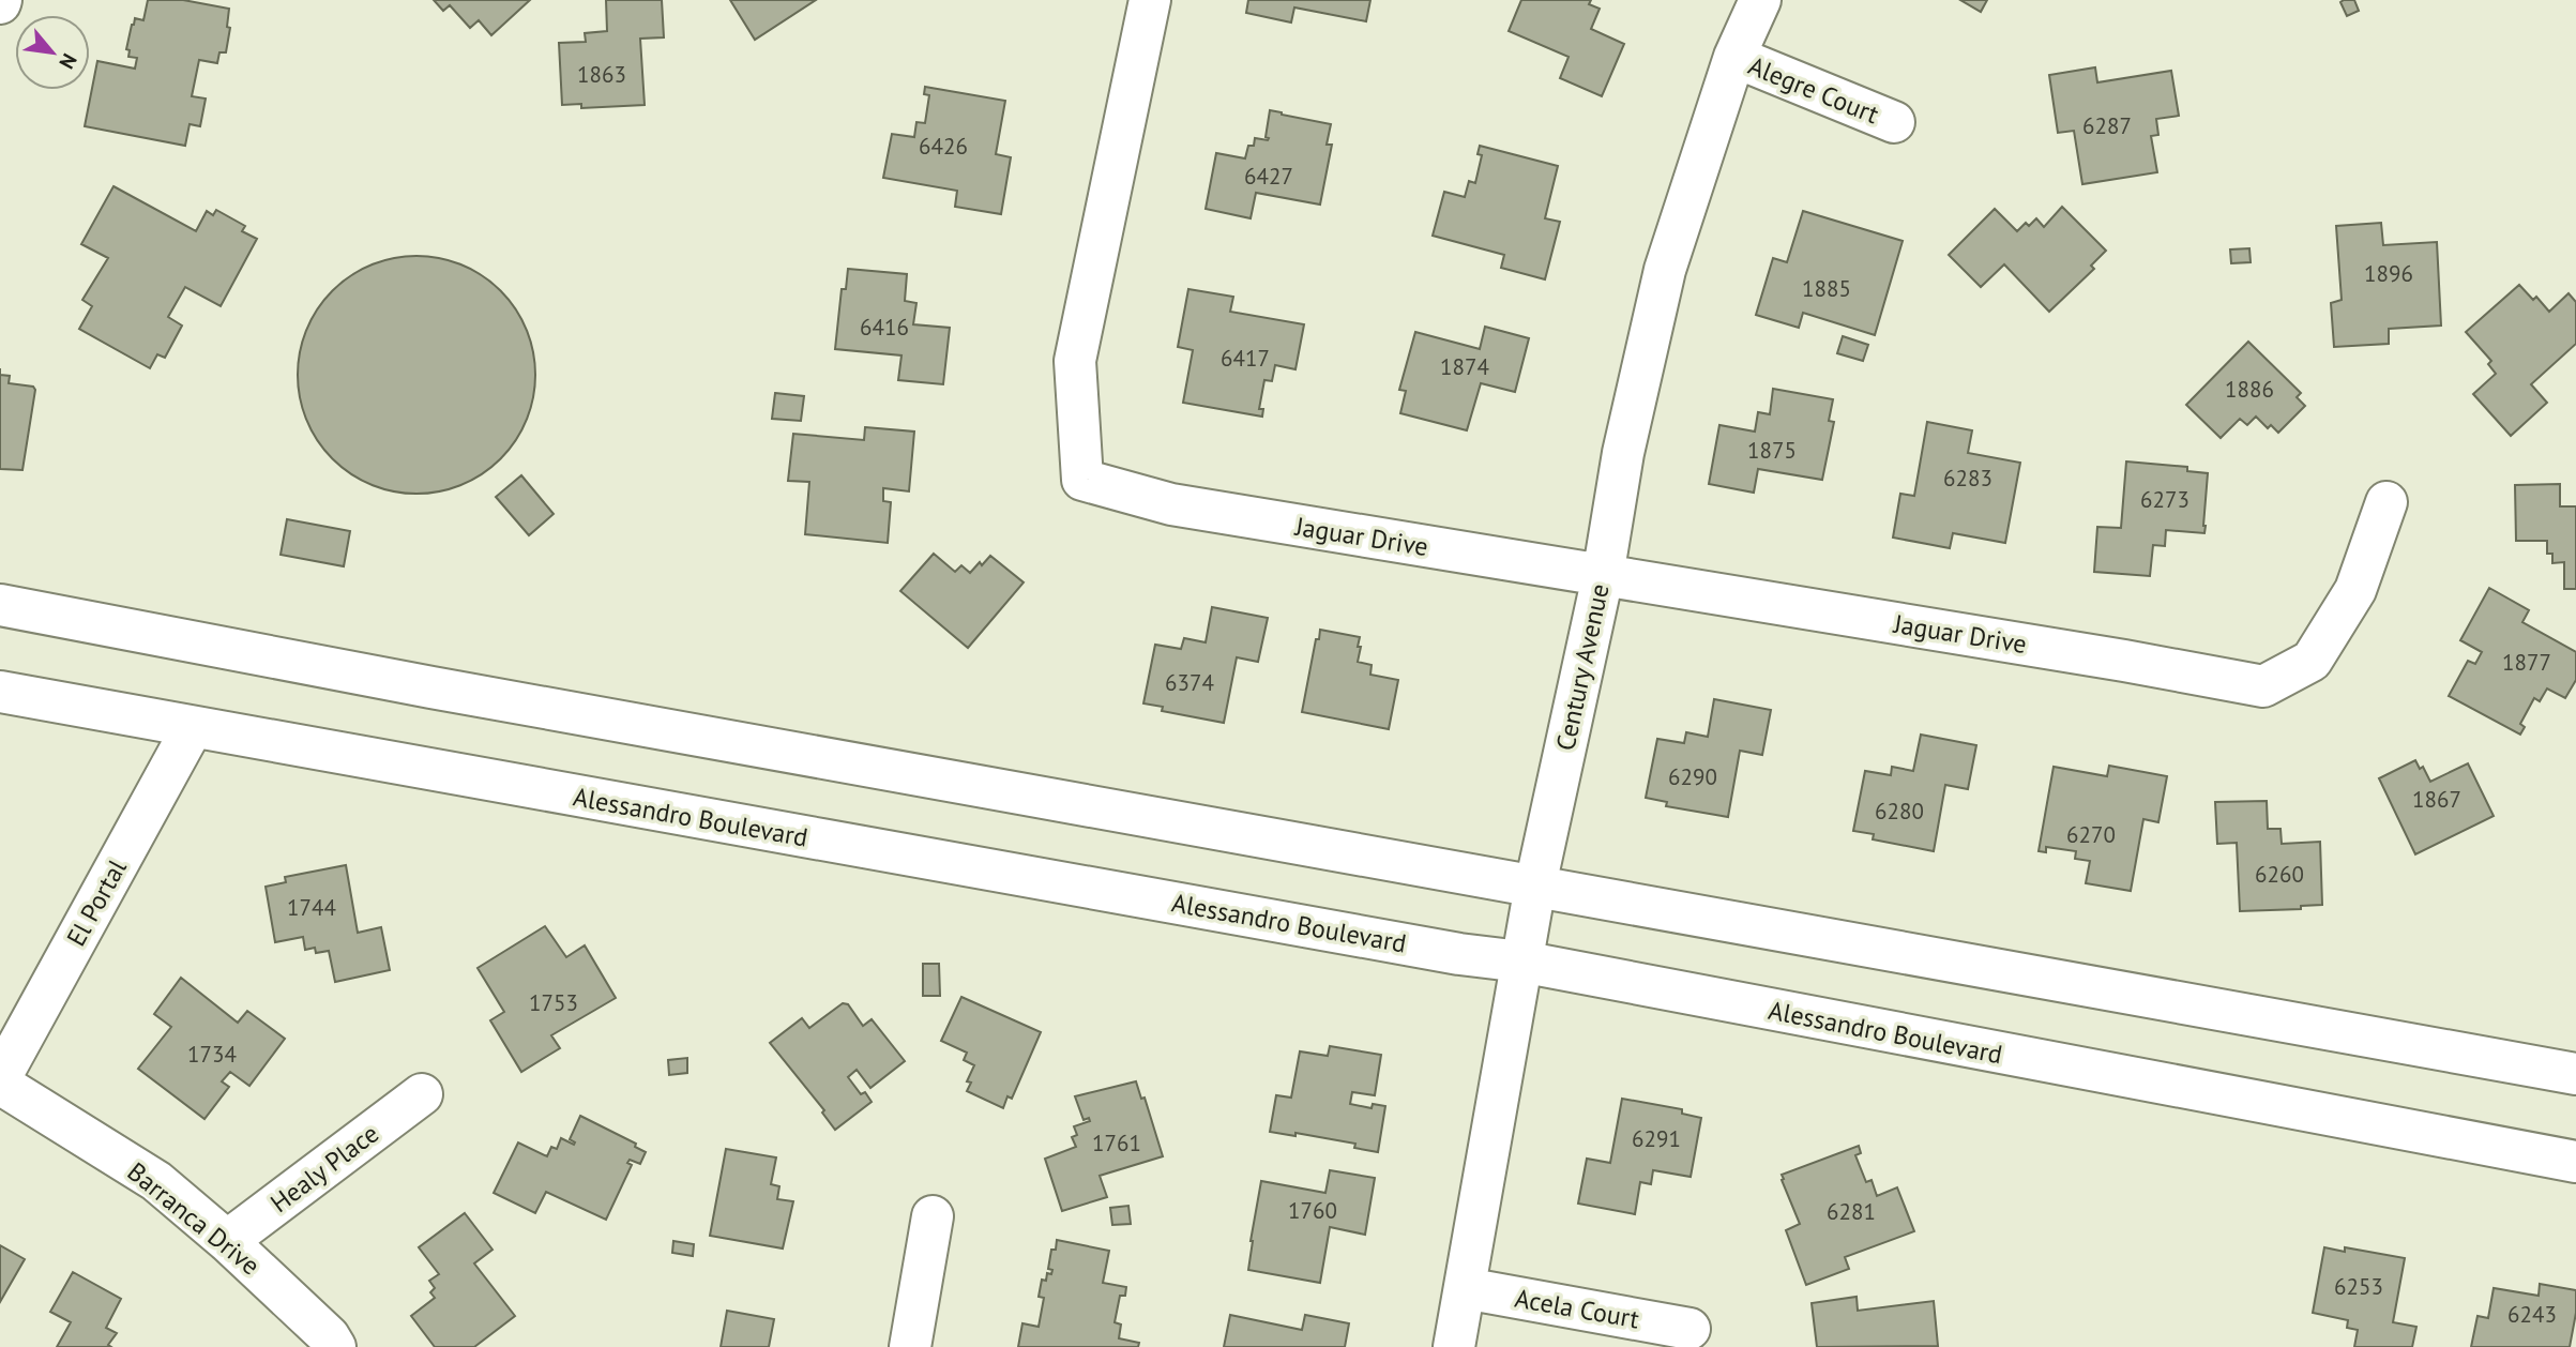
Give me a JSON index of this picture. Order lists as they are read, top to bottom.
{
  "streets": {
    "main road": [
      "Alegre Court",
      "Jaguar Drive",
      "Century Avenue",
      "Alessandro Boulevard",
      "El Portal",
      "Healy Place",
      "Barranca Drive",
      "Acela Court"
    ]
  },
  "crossings": [
    ["Alegre Court", "Century Avenue"],
    ["Jaguar Drive", "Century Avenue"],
    ["Century Avenue", "Alessandro Boulevard"],
    ["Century Avenue", "Acela Court"],
    ["Alessandro Boulevard", "El Portal"],
    ["El Portal", "Barranca Drive"],
    ["Healy Place", "Barranca Drive"]
  ],
  "house_numbers": [
    "1863",
    "6287",
    "6426",
    "6427",
    "1896",
    "1885",
    "6416",
    "6417",
    "1874",
    "1886",
    "1875",
    "6283",
    "6273",
    "1877",
    "6374",
    "6290",
    "1867",
    "6280",
    "6270",
    "6260",
    "1744",
    "1753",
    "1734",
    "6291",
    "1761",
    "1760",
    "6281",
    "6253",
    "6243"
  ],
  "north": "bottom right"
}
